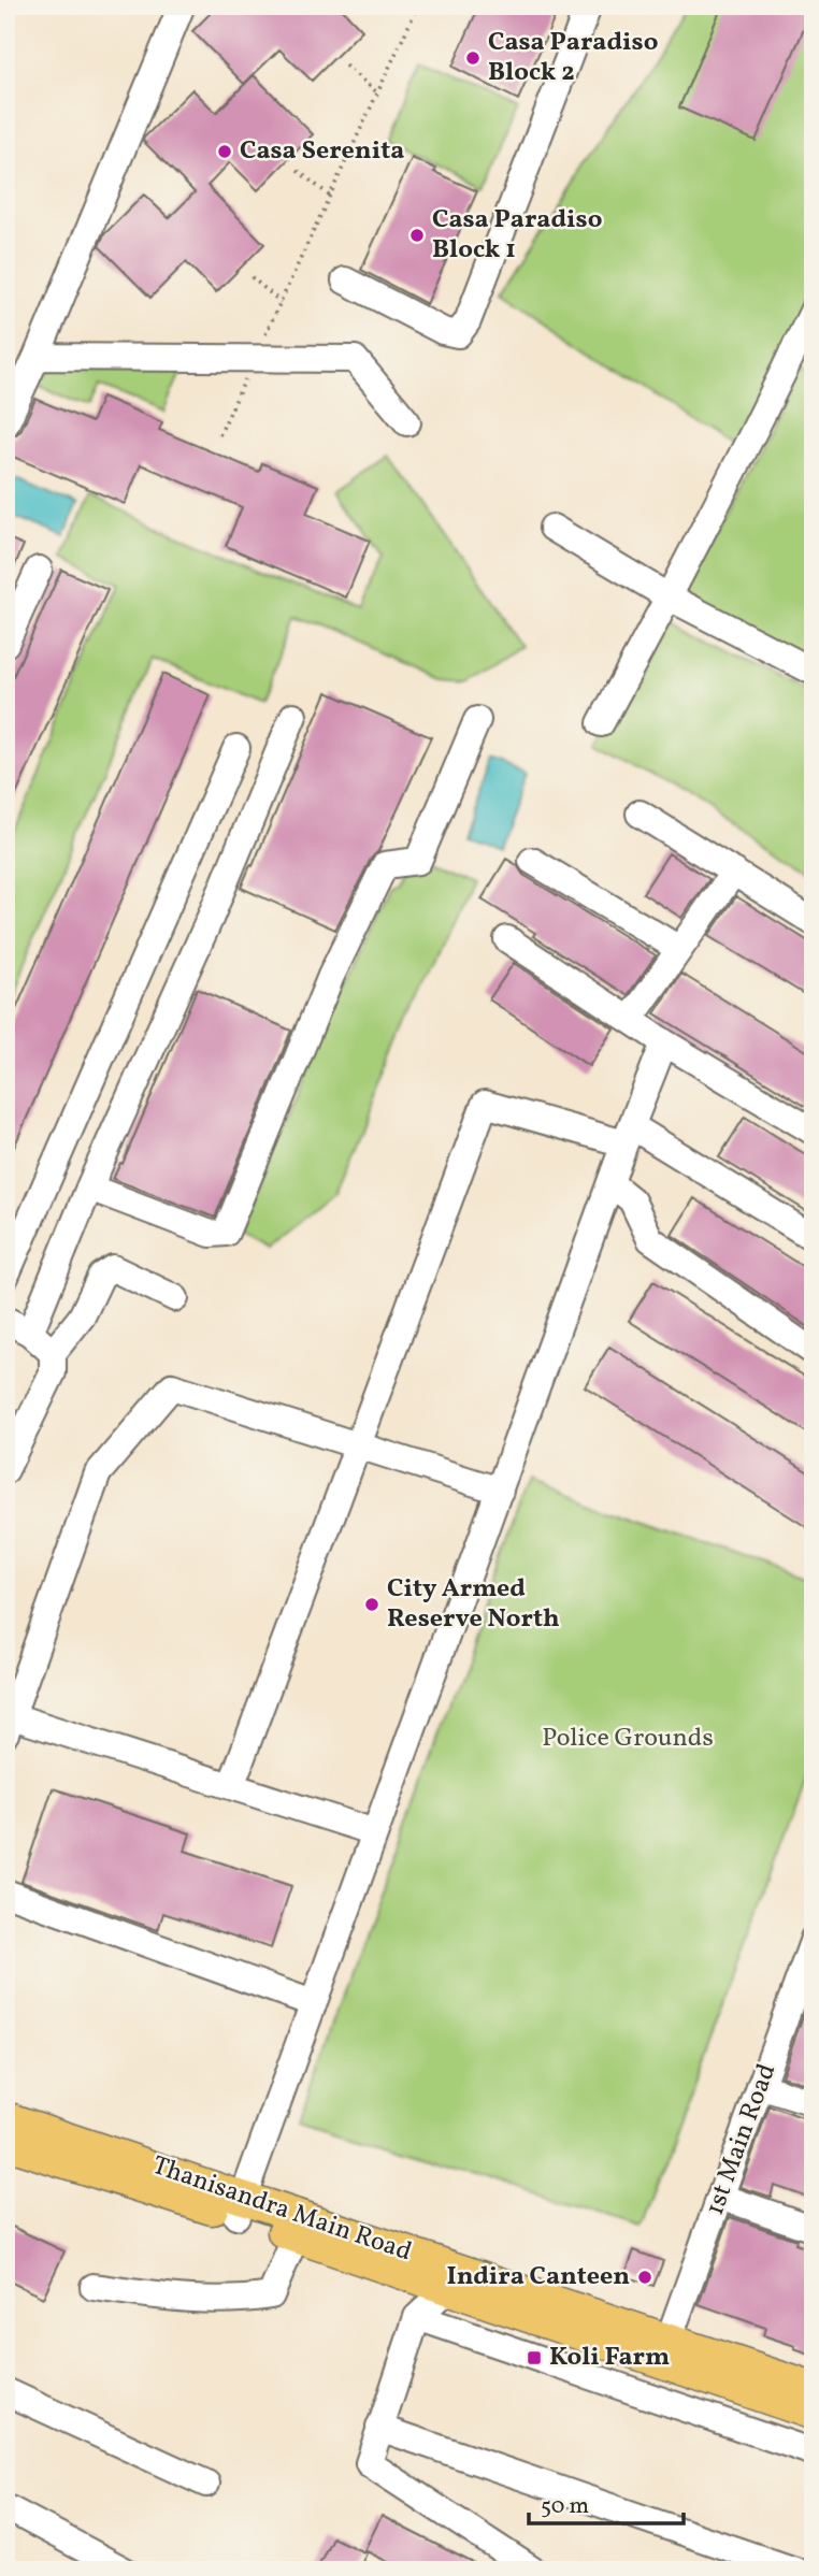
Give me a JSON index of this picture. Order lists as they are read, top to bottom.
{
  "streets": {
    "main road": ["Thanisandra Main Road"],
    "street": ["1st Main Road"]
  },
  "crossings": [
    ["1st Main Road", "Thanisandra Main Road"]
  ],
  "parks": ["Police Grounds"],
  "places": {
    "other": [
      "Casa Paradiso Block 2",
      "Casa Serenita",
      "Casa Paradiso Block 1",
      "City Armed Reserve North",
      "Indira Canteen"
    ],
    "transit": ["Koli Farm"]
  },
  "scale_bar": "50 m"
}
